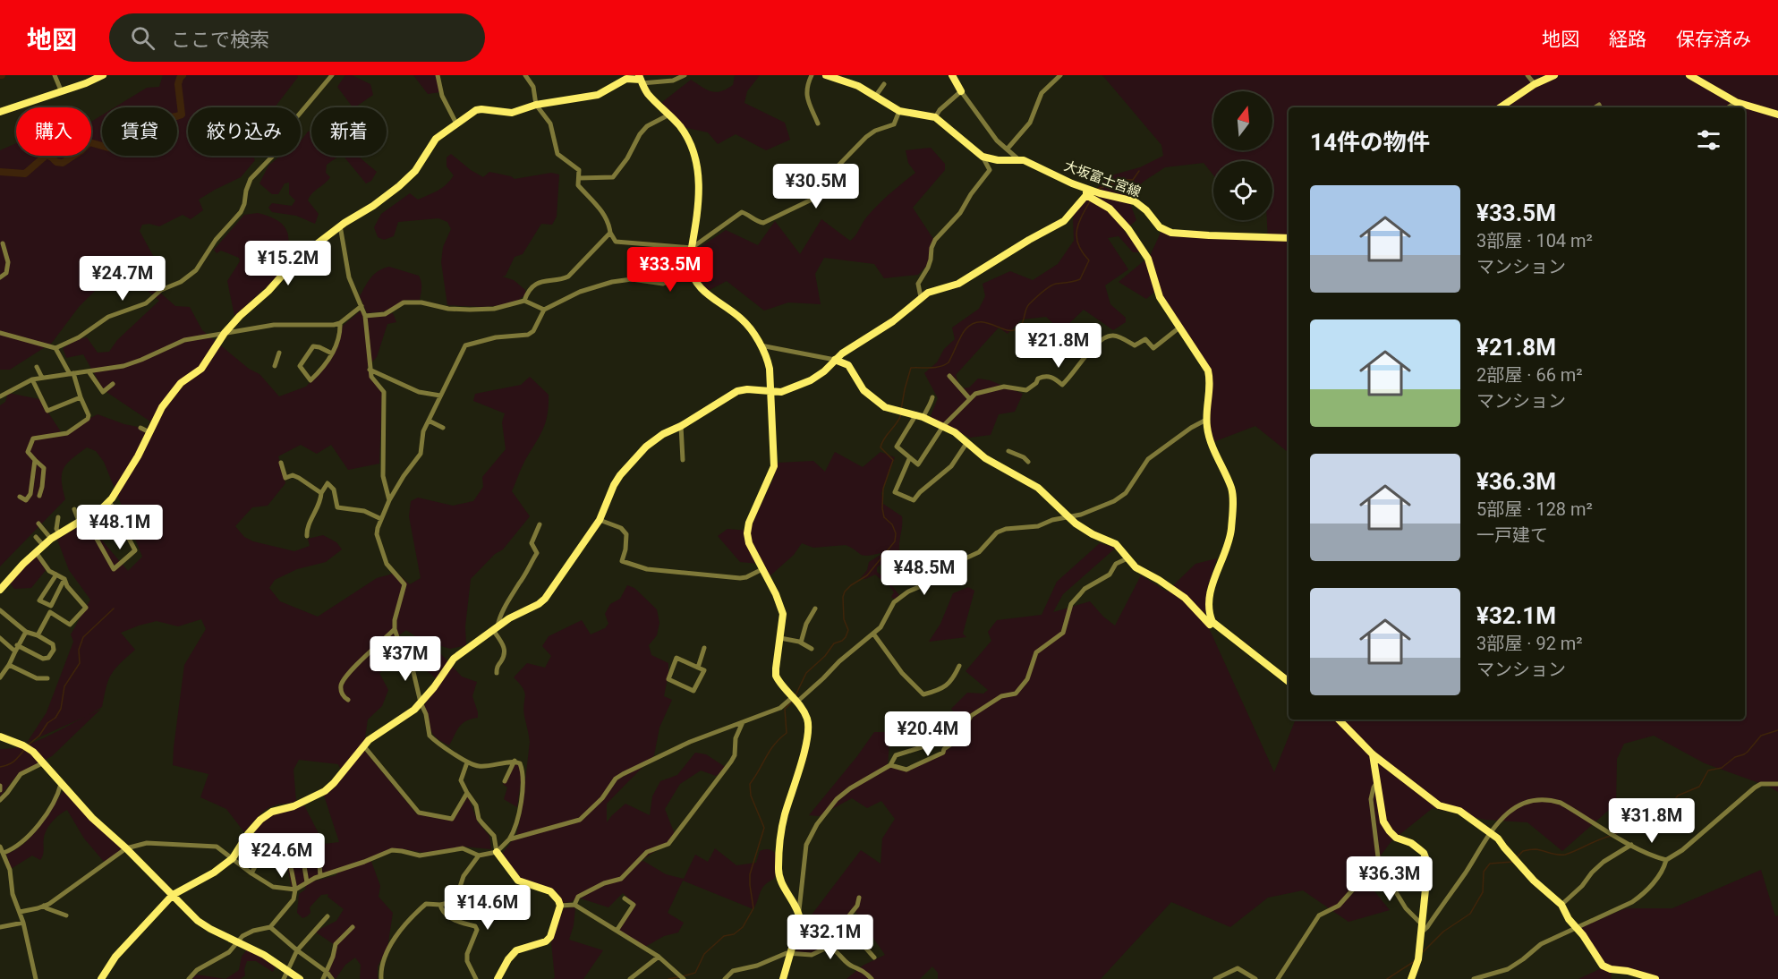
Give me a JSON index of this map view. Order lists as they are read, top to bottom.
{
  "streets": {
    "street": ["大坂富士宮線"]
  },
  "north": "top",
  "page": {
    "header": "地図",
    "search": "ここで検索",
    "nav": ["地図", "経路", "保存済み"],
    "chip": [
      "購入",
      "賃貸",
      "絞り込み",
      "新着"
    ],
    "heading": "14件の物件",
    "price": [
      "¥30.5M",
      "¥15.2M",
      "¥33.5M",
      "¥24.7M",
      "¥21.8M",
      "¥48.1M",
      "¥48.5M",
      "¥37M",
      "¥20.4M",
      "¥31.8M",
      "¥24.6M",
      "¥36.3M",
      "¥14.6M",
      "¥32.1M"
    ],
    "list": [
      {
        "name": "¥33.5M",
        "note": "3部屋 · 104 m² · マンション"
      },
      {
        "name": "¥21.8M",
        "note": "2部屋 · 66 m² · マンション"
      },
      {
        "name": "¥36.3M",
        "note": "5部屋 · 128 m² · 一戸建て"
      },
      {
        "name": "¥32.1M",
        "note": "3部屋 · 92 m² · マンション"
      }
    ]
  }
}
